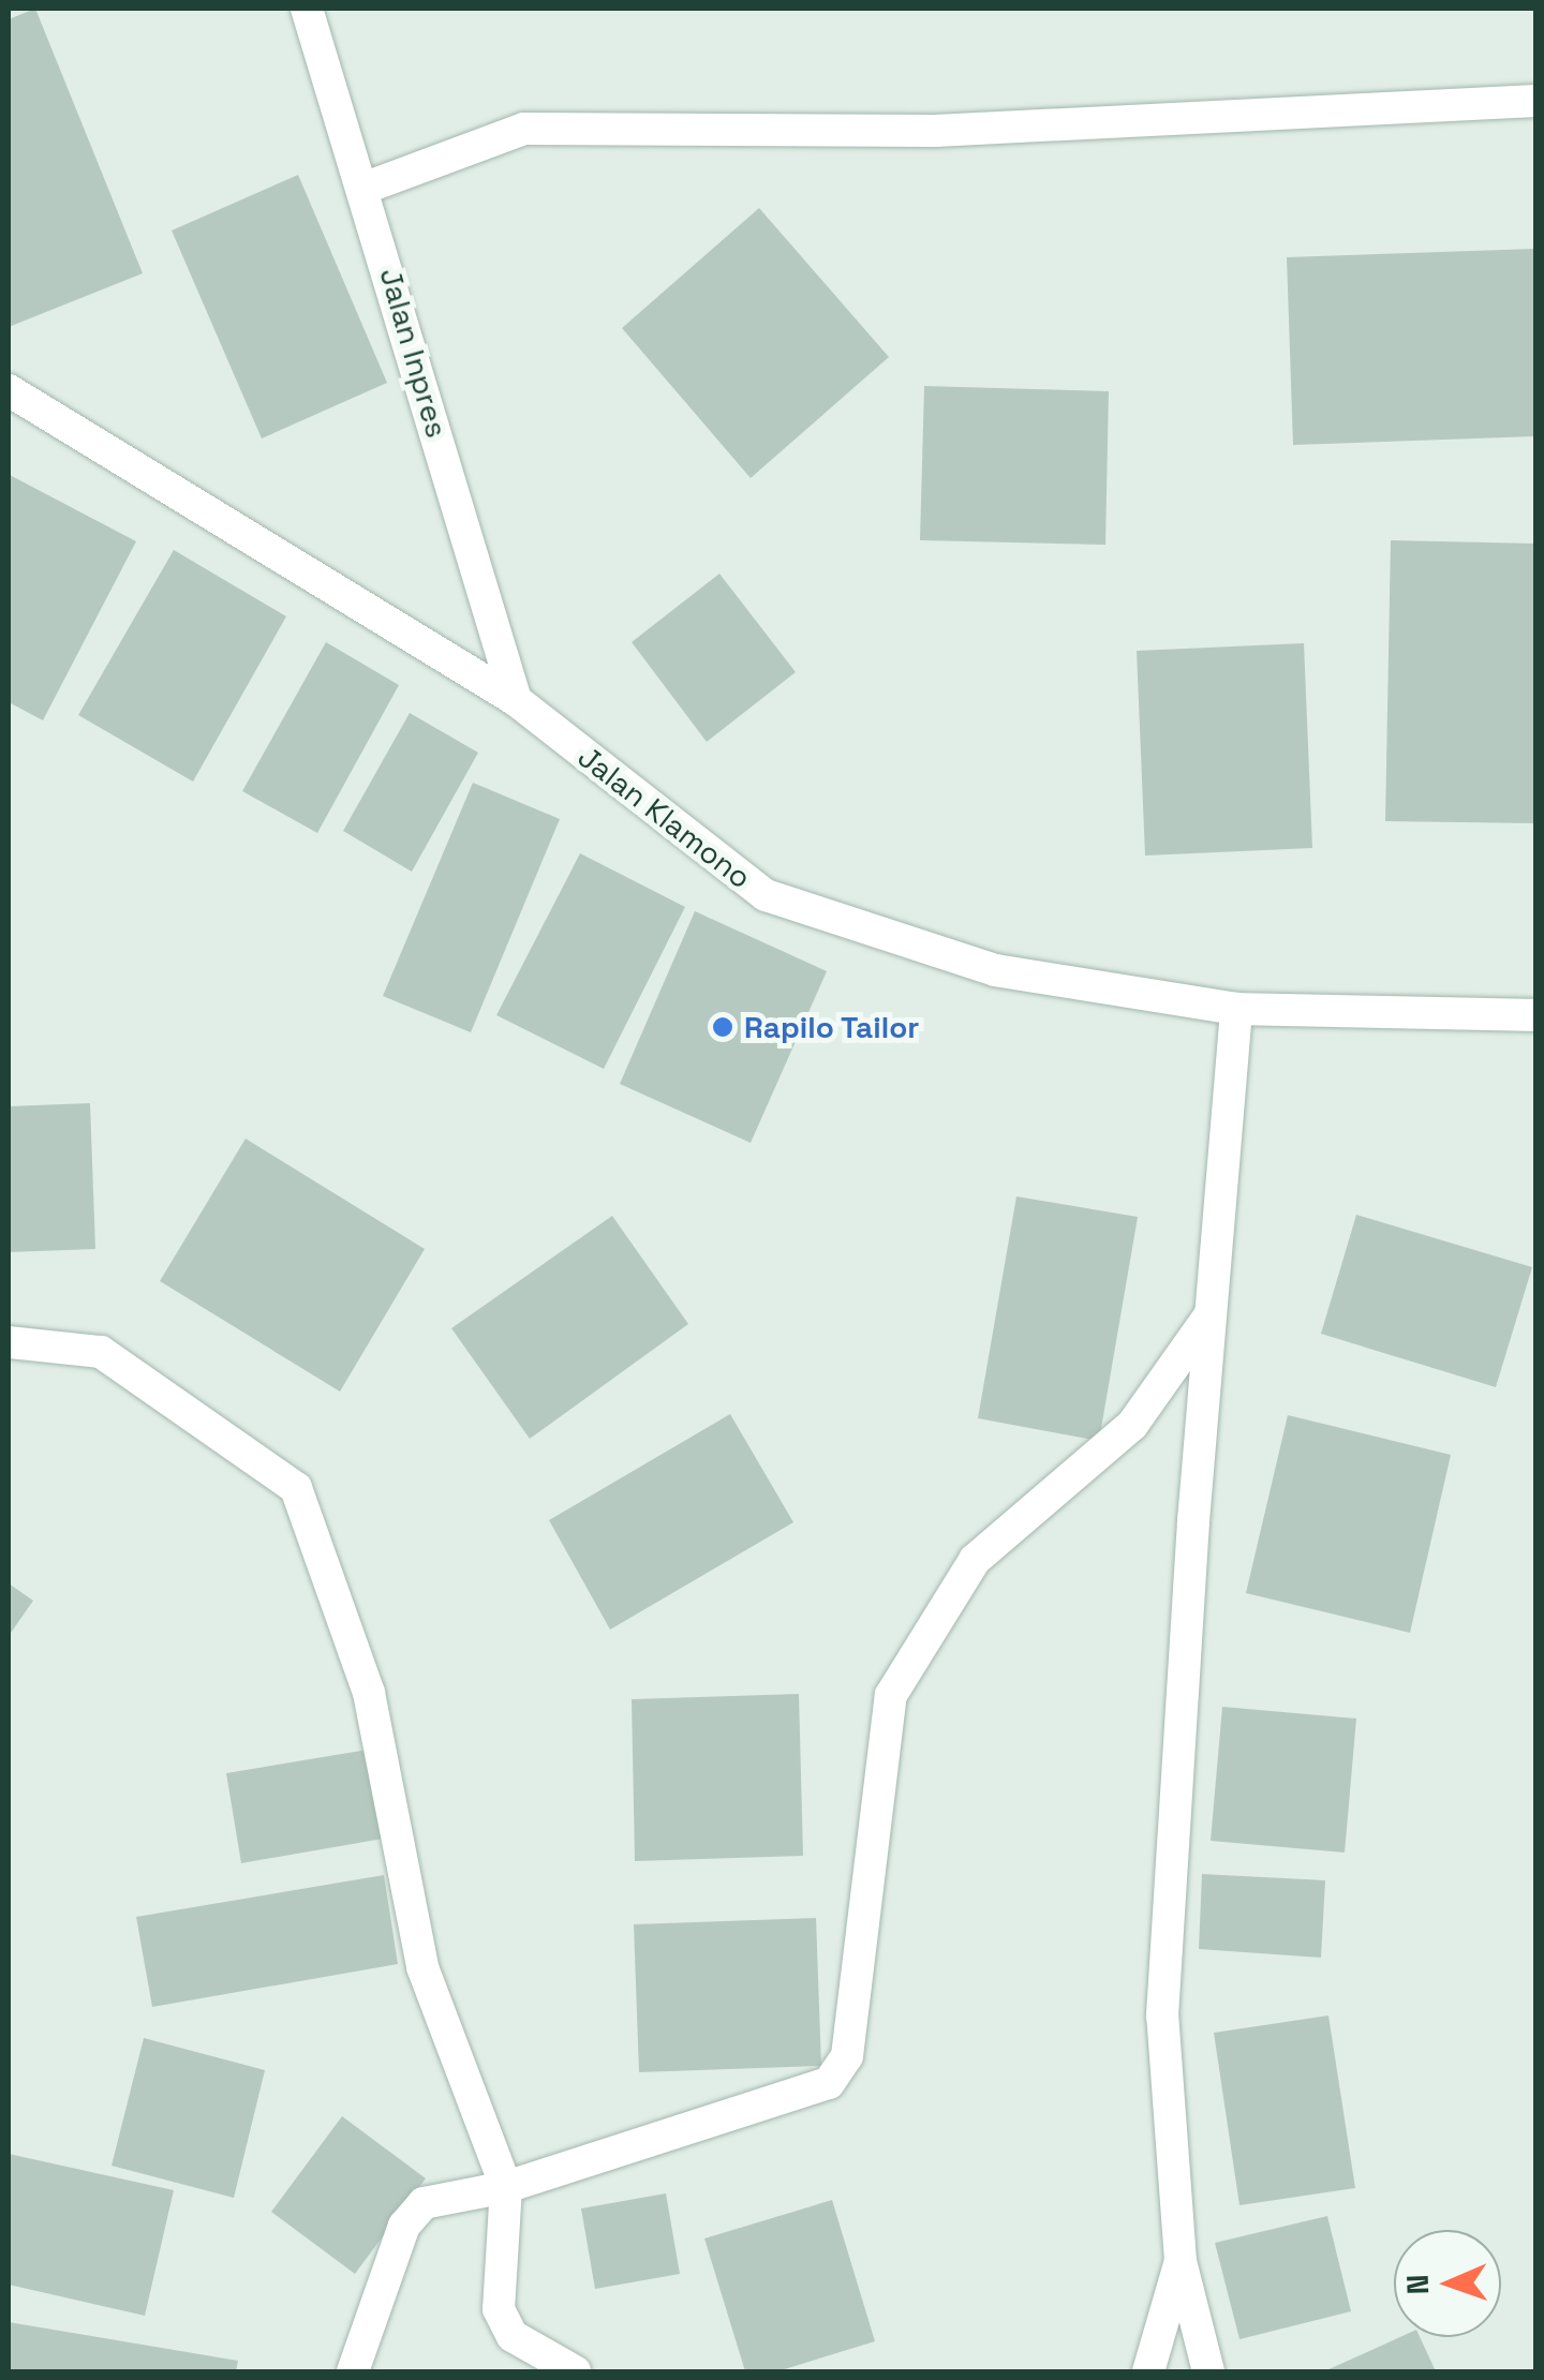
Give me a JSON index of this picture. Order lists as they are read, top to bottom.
{
  "streets": {
    "street": ["Jalan Inpres", "Jalan Klamono"]
  },
  "crossings": [
    ["Jalan Inpres", "Jalan Klamono"]
  ],
  "places": ["Rapilo Tailor"],
  "north": "left"
}
